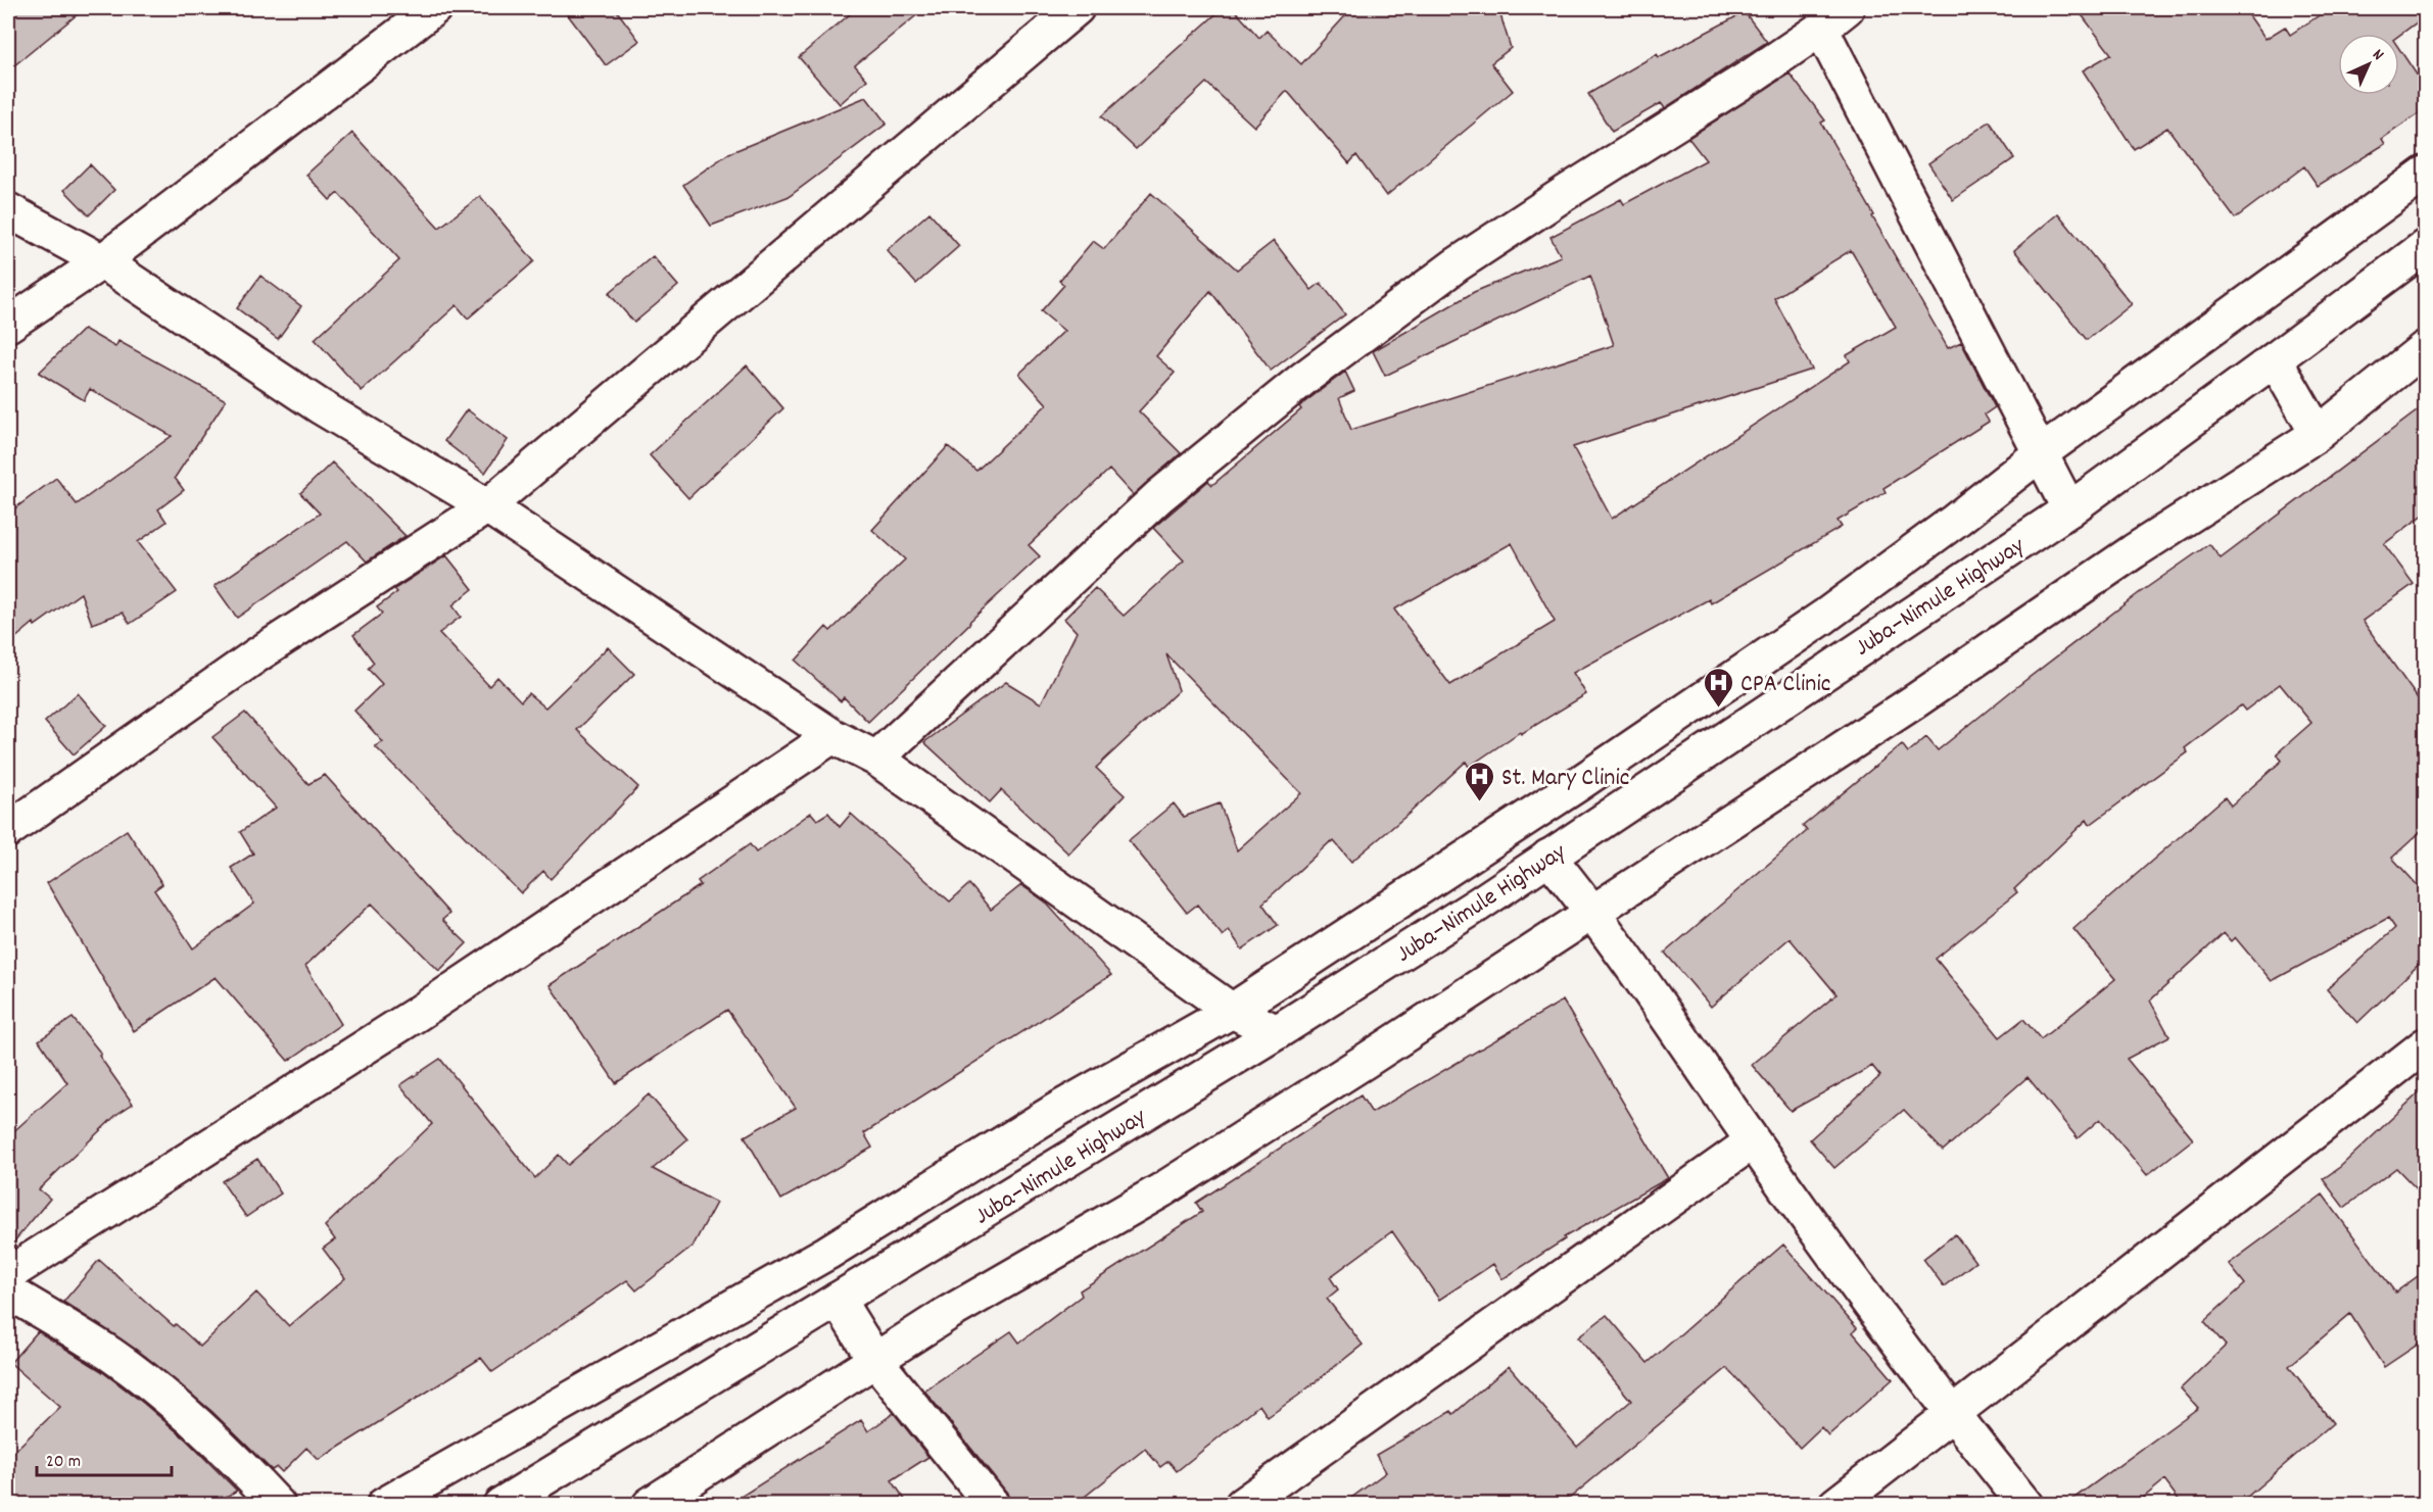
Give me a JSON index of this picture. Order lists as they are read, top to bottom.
{
  "streets": {
    "street": ["Juba–Nimule Highway"]
  },
  "places": {
    "hospital": ["CPA Clinic", "St. Mary Clinic"]
  },
  "scale_bar": "20 m",
  "north": "top right"
}
